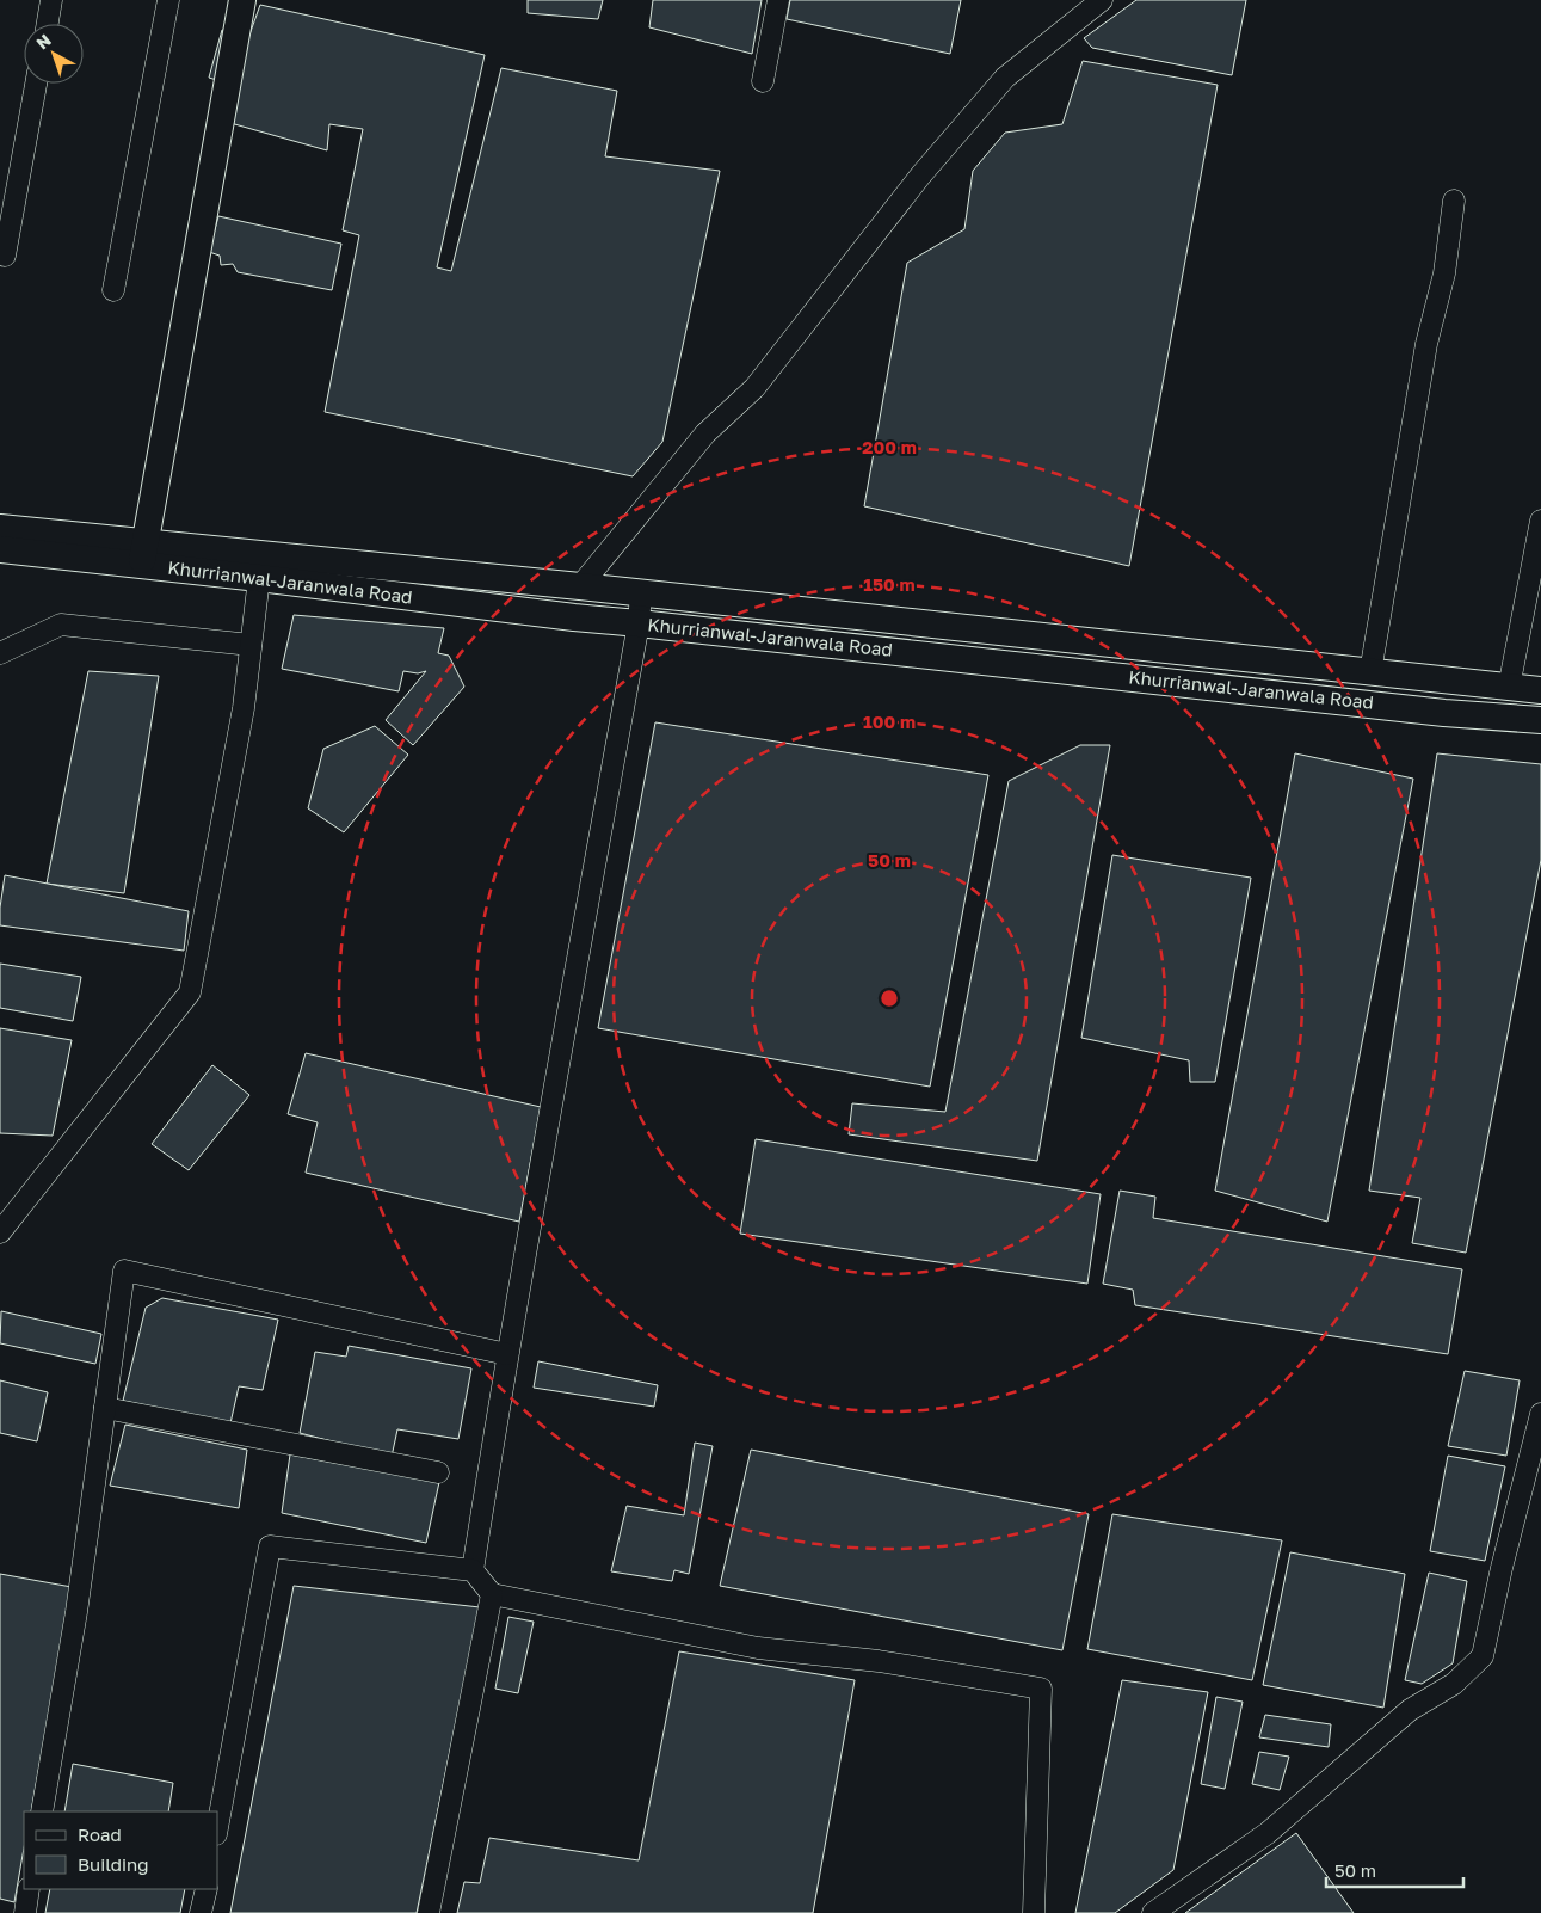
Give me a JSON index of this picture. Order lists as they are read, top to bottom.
{
  "streets": {
    "main road": ["Khurrianwal-Jaranwala Road"]
  },
  "legend": ["Road", "Building"],
  "scale_bar": "50 m",
  "north": "top left",
  "rings": [
    "200 m",
    "150 m",
    "100 m",
    "50 m"
  ]
}
